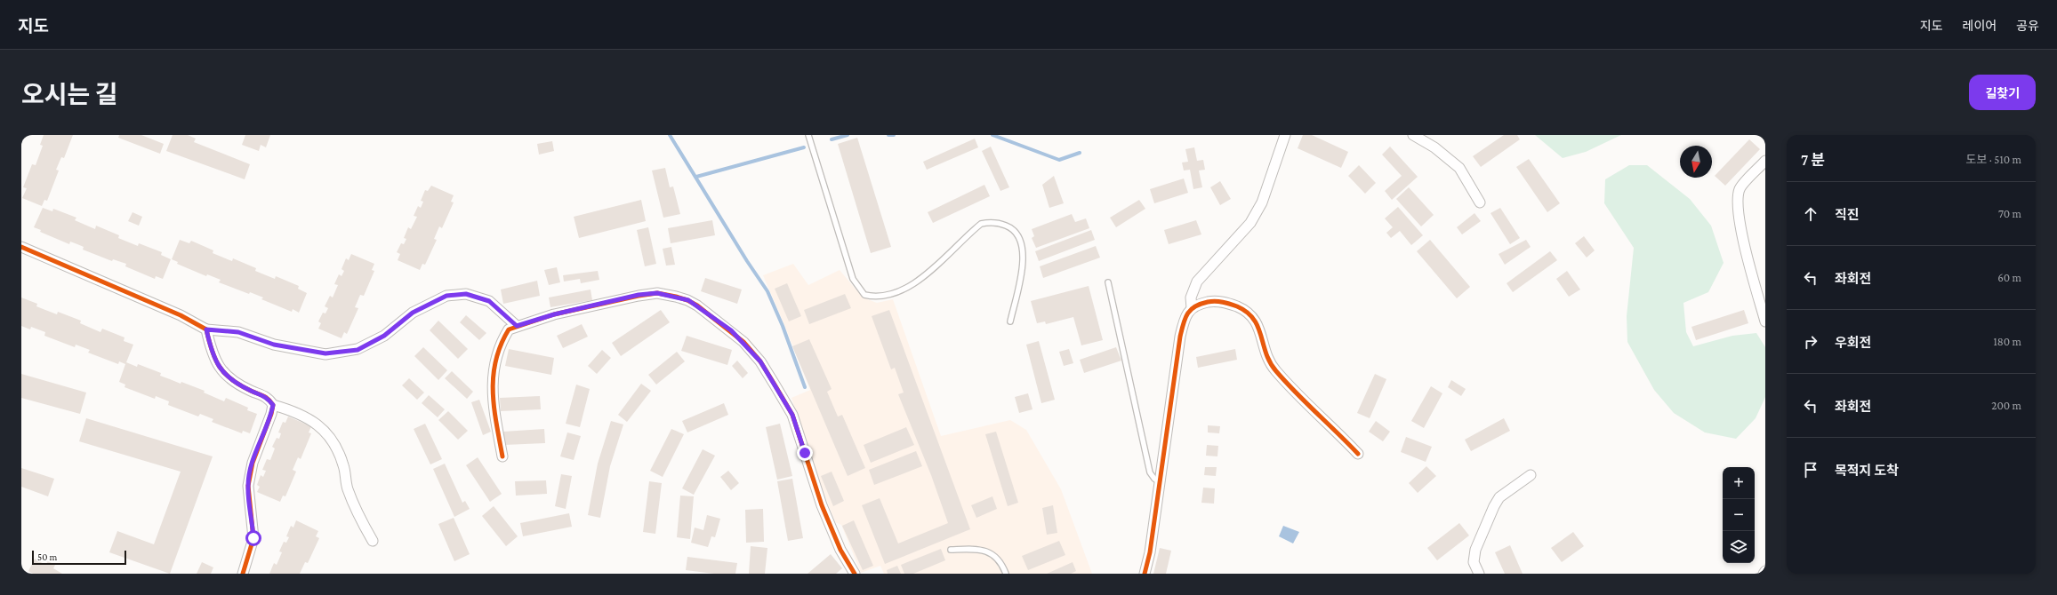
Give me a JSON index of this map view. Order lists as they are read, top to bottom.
{
  "scale_bar": "50 m",
  "north": "bottom",
  "page": {
    "header": "지도",
    "nav": ["지도", "레이어", "공유"],
    "title": "오시는 길",
    "buttons": "길찾기",
    "heading": ["7 분", "도보 · 510 m"],
    "list": [
      ["직진", "70 m"],
      ["좌회전", "60 m"],
      ["우회전", "180 m"],
      ["좌회전", "200 m"],
      "목적지 도착"
    ],
    "map_buttons": ["+", "−"],
    "scale": "50 m"
  }
}
